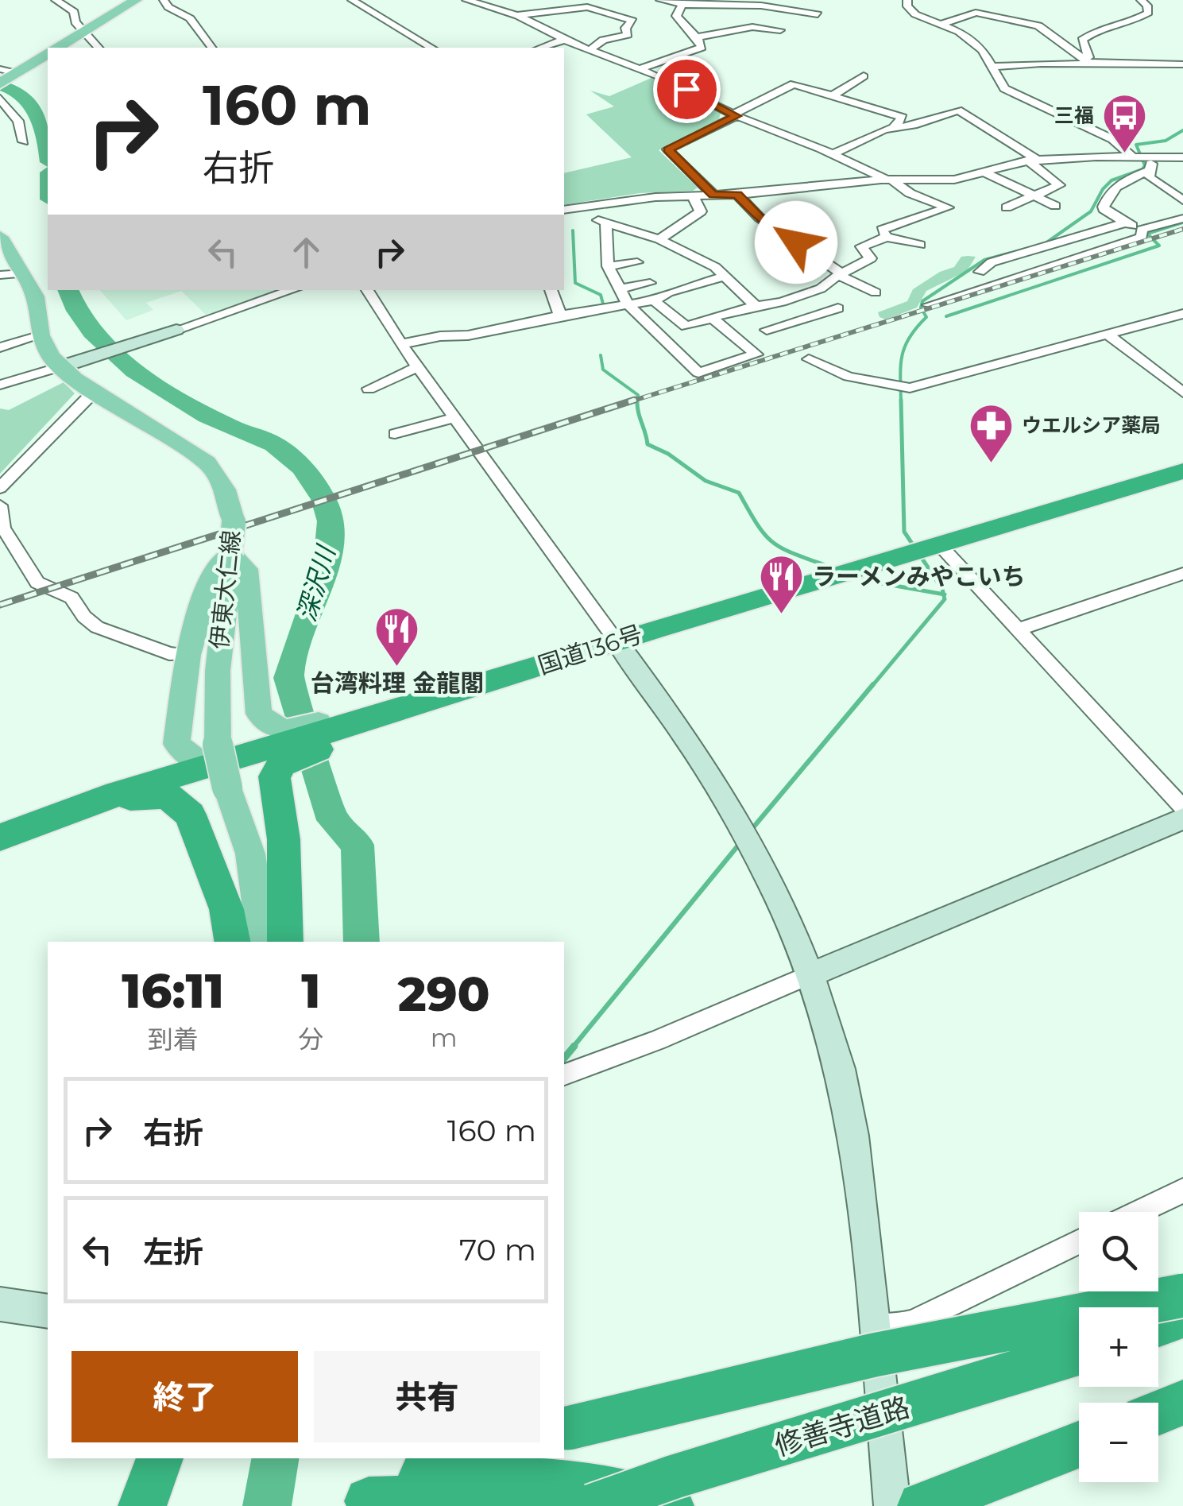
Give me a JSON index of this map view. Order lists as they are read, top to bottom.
{
  "streets": {
    "highway": ["国道136号", "修善寺道路"],
    "main road": ["伊東大仁線"]
  },
  "water": ["深沢川"],
  "places": {
    "bus stop": ["三福"],
    "pharmacy": ["ウエルシア薬局"],
    "restaurant": ["ラーメンみやこいち", "台湾料理 金龍閣"]
  },
  "page": {
    "turn": ["160 m", "右折"],
    "eta": [
      "16:11",
      "到着",
      "1",
      "分",
      "290",
      "m"
    ],
    "list": [
      {
        "name": "右折",
        "value": "160 m"
      },
      {
        "name": "左折",
        "value": "70 m"
      }
    ],
    "map_buttons": ["+", "−"],
    "buttons": ["終了", "共有"]
  }
}
